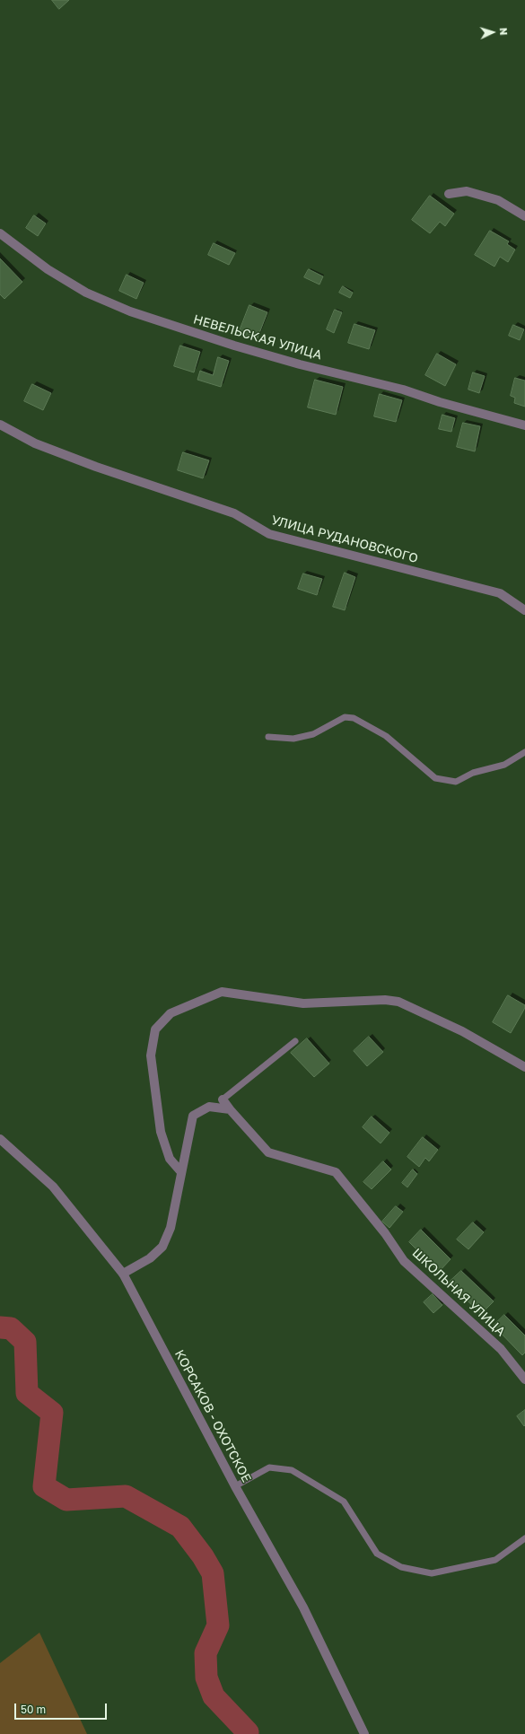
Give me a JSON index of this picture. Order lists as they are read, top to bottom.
{
  "streets": {
    "street": [
      "НЕВЕЛЬСКАЯ УЛИЦА",
      "УЛИЦА РУДАНОВСКОГО",
      "ШКОЛЬНАЯ УЛИЦА",
      "КОРСАКОВ - ОХОТСКОЕ"
    ]
  },
  "scale_bar": "50 m",
  "north": "right"
}
